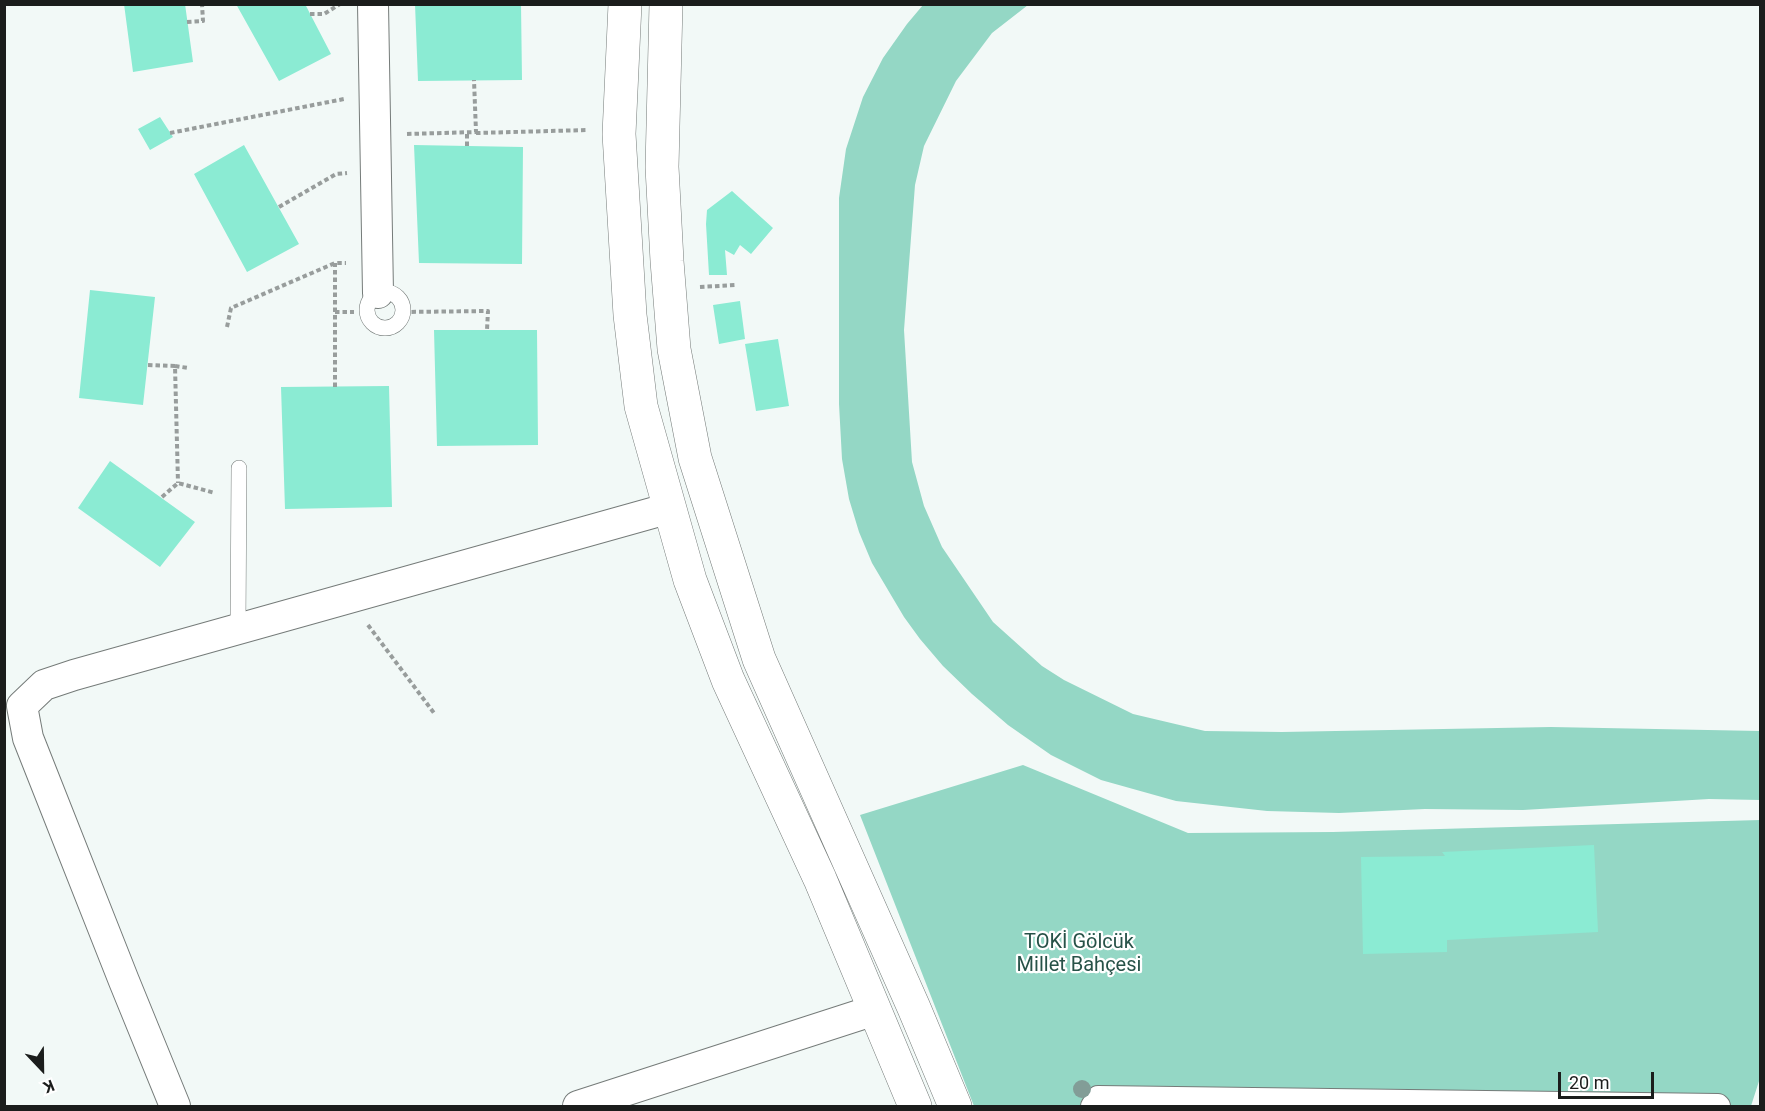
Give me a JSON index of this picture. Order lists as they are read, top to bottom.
{
  "parks": ["TOKİ Gölcük Millet Bahçesi"],
  "scale_bar": "20 m",
  "north": "bottom"
}
